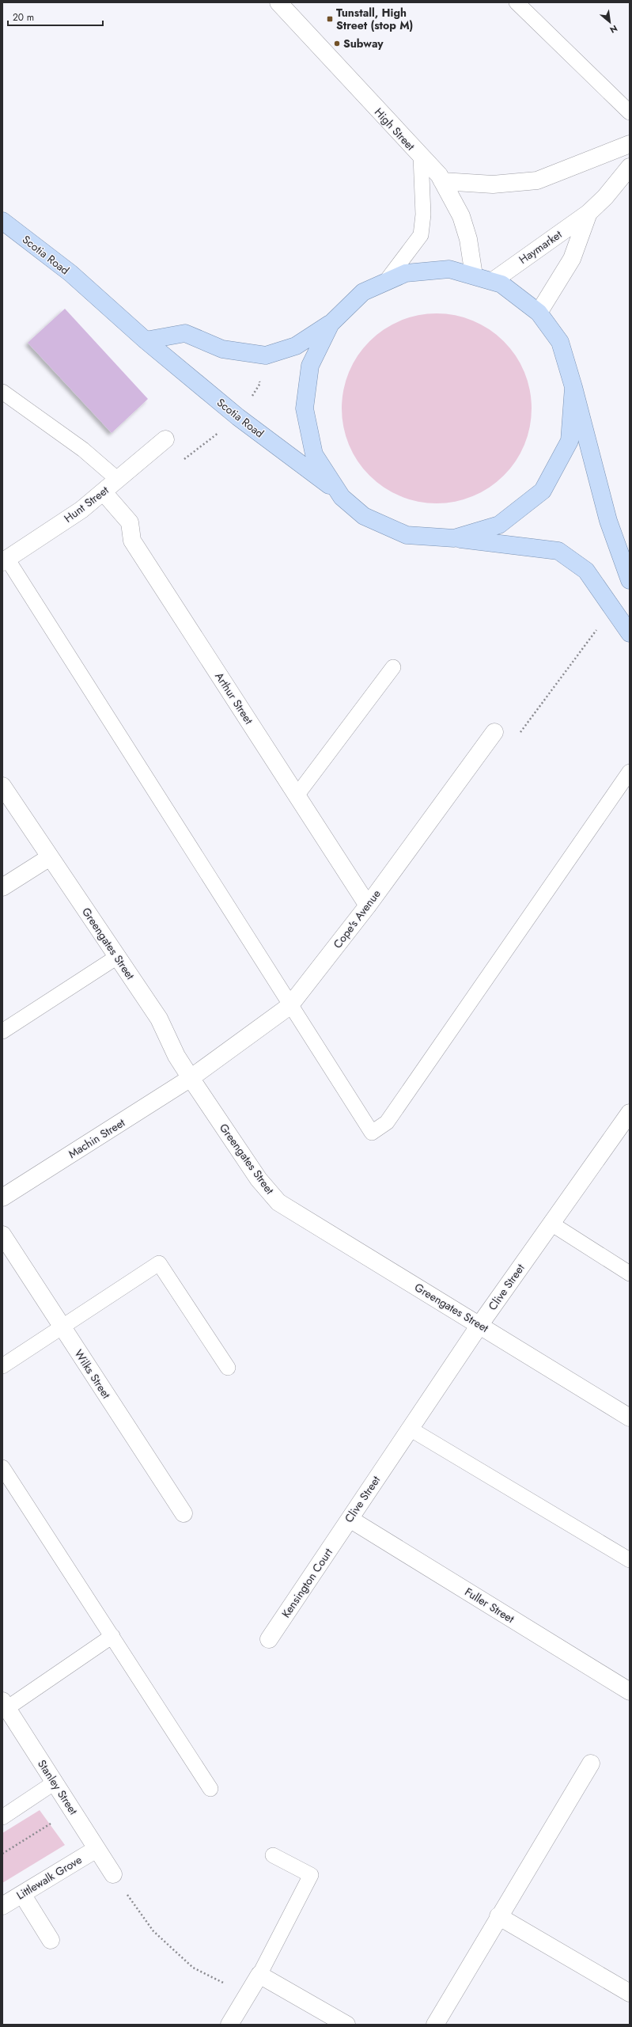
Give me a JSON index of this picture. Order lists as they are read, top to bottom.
{
  "streets": {
    "main road": ["Scotia Road"],
    "street": [
      "High Street",
      "Haymarket",
      "Hunt Street",
      "Arthur Street",
      "Cope's Avenue",
      "Greengates Street",
      "Machin Street",
      "Clive Street",
      "Wilks Street",
      "Kensington Court",
      "Fuller Street",
      "Stanley Street",
      "Littlewalk Grove"
    ]
  },
  "crossings": [
    ["Hunt Street", "Arthur Street"],
    ["Arthur Street", "Cope's Avenue"],
    ["Cope's Avenue", "Greengates Street"],
    ["Cope's Avenue", "Machin Street"],
    ["Greengates Street", "Machin Street"],
    ["Greengates Street", "Clive Street"],
    ["Clive Street", "Kensington Court"],
    ["Clive Street", "Fuller Street"],
    ["Kensington Court", "Fuller Street"],
    ["Stanley Street", "Littlewalk Grove"]
  ],
  "places": {
    "transit": ["Tunstall, High Street (stop M)"],
    "other": ["Subway"]
  },
  "scale_bar": "20 m",
  "north": "bottom right"
}
